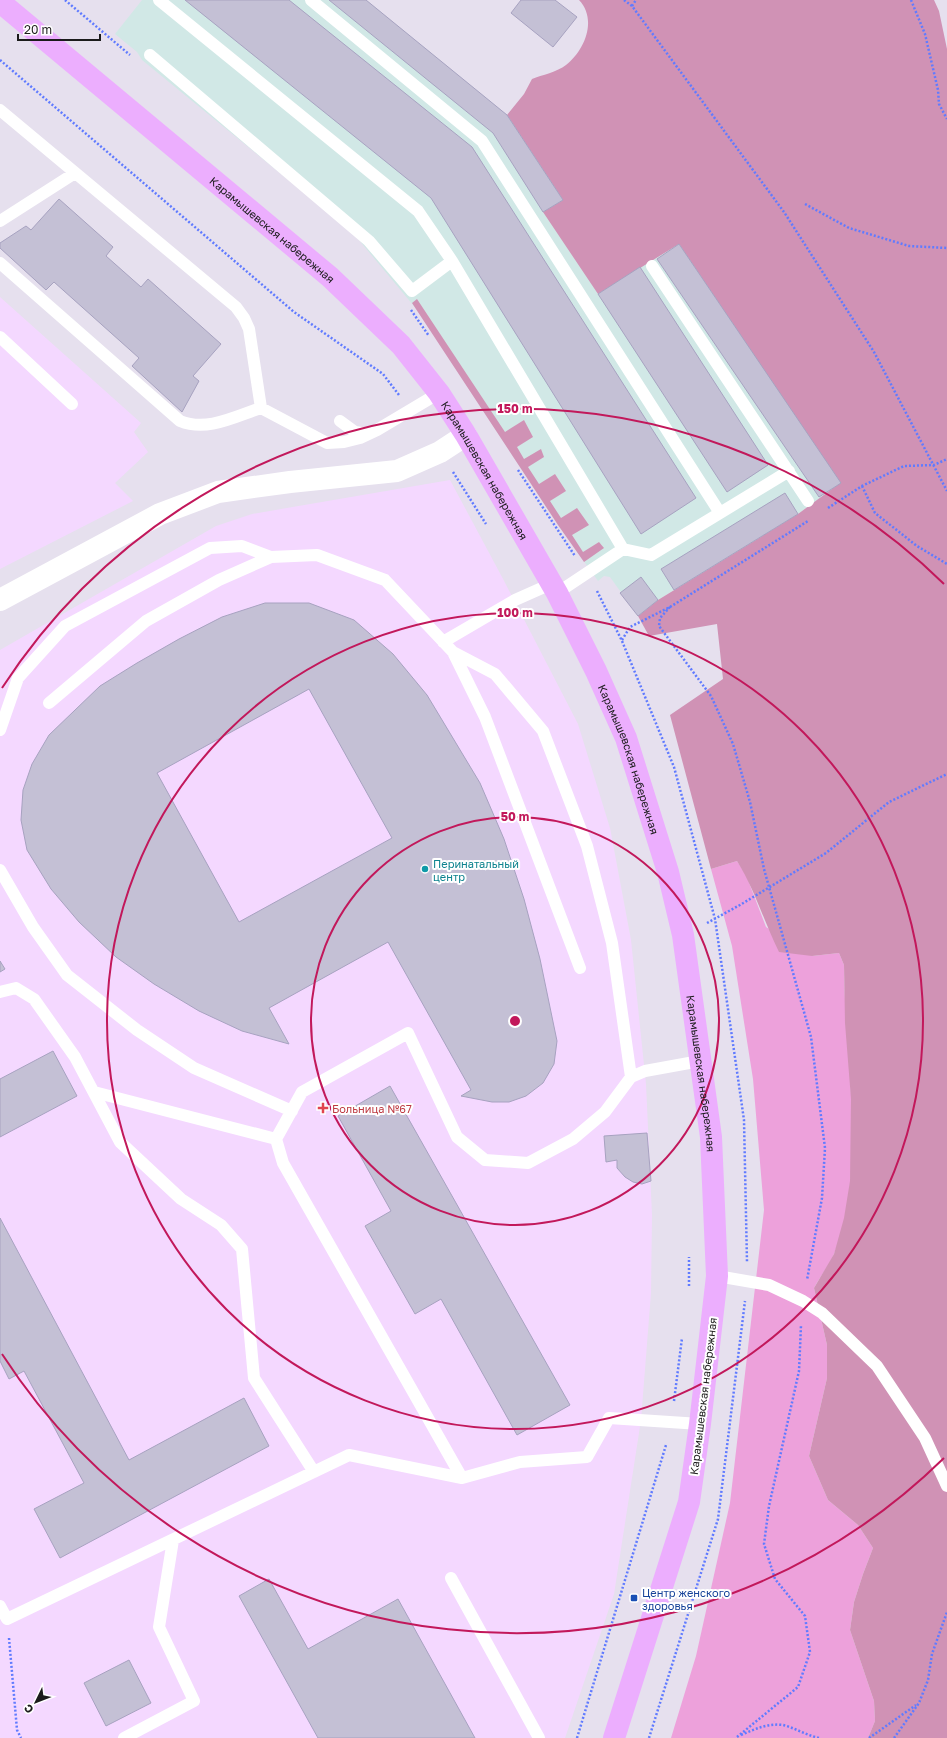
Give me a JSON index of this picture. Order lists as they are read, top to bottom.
{
  "streets": {
    "street": ["Карамышевская набережная"]
  },
  "places": {
    "other": ["Перинатальный центр"],
    "health": ["Больница №67"],
    "transit": ["Центр женского здоровья"]
  },
  "scale_bar": "20 m",
  "north": "bottom left",
  "rings": ["150 m", "100 m", "50 m"]
}
